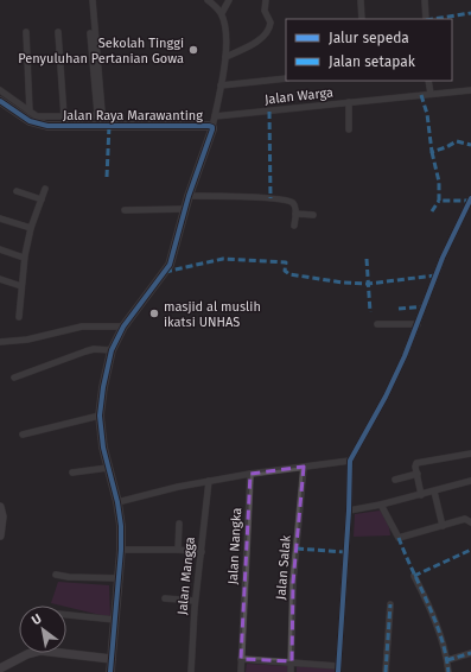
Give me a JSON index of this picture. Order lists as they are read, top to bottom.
{
  "streets": {
    "street": [
      "Jalan Warga",
      "Jalan Raya Marawanting",
      "Jalan Nangka",
      "Jalan Salak",
      "Jalan Mangga"
    ]
  },
  "places": ["Sekolah Tinggi Penyuluhan Pertanian Gowa", "masjid al muslih ikatsi UNHAS"],
  "legend": ["Jalur sepeda", "Jalan setapak"],
  "north": "top left"
}
